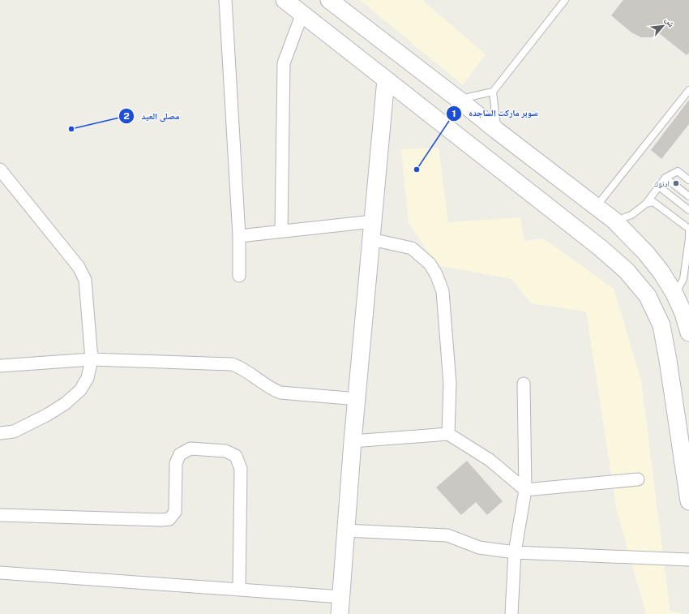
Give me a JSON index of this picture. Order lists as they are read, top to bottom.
{
  "places": ["مصلى العيد", "سوبر ماركت الساجده", "ادنوك"],
  "north": "top right"
}
